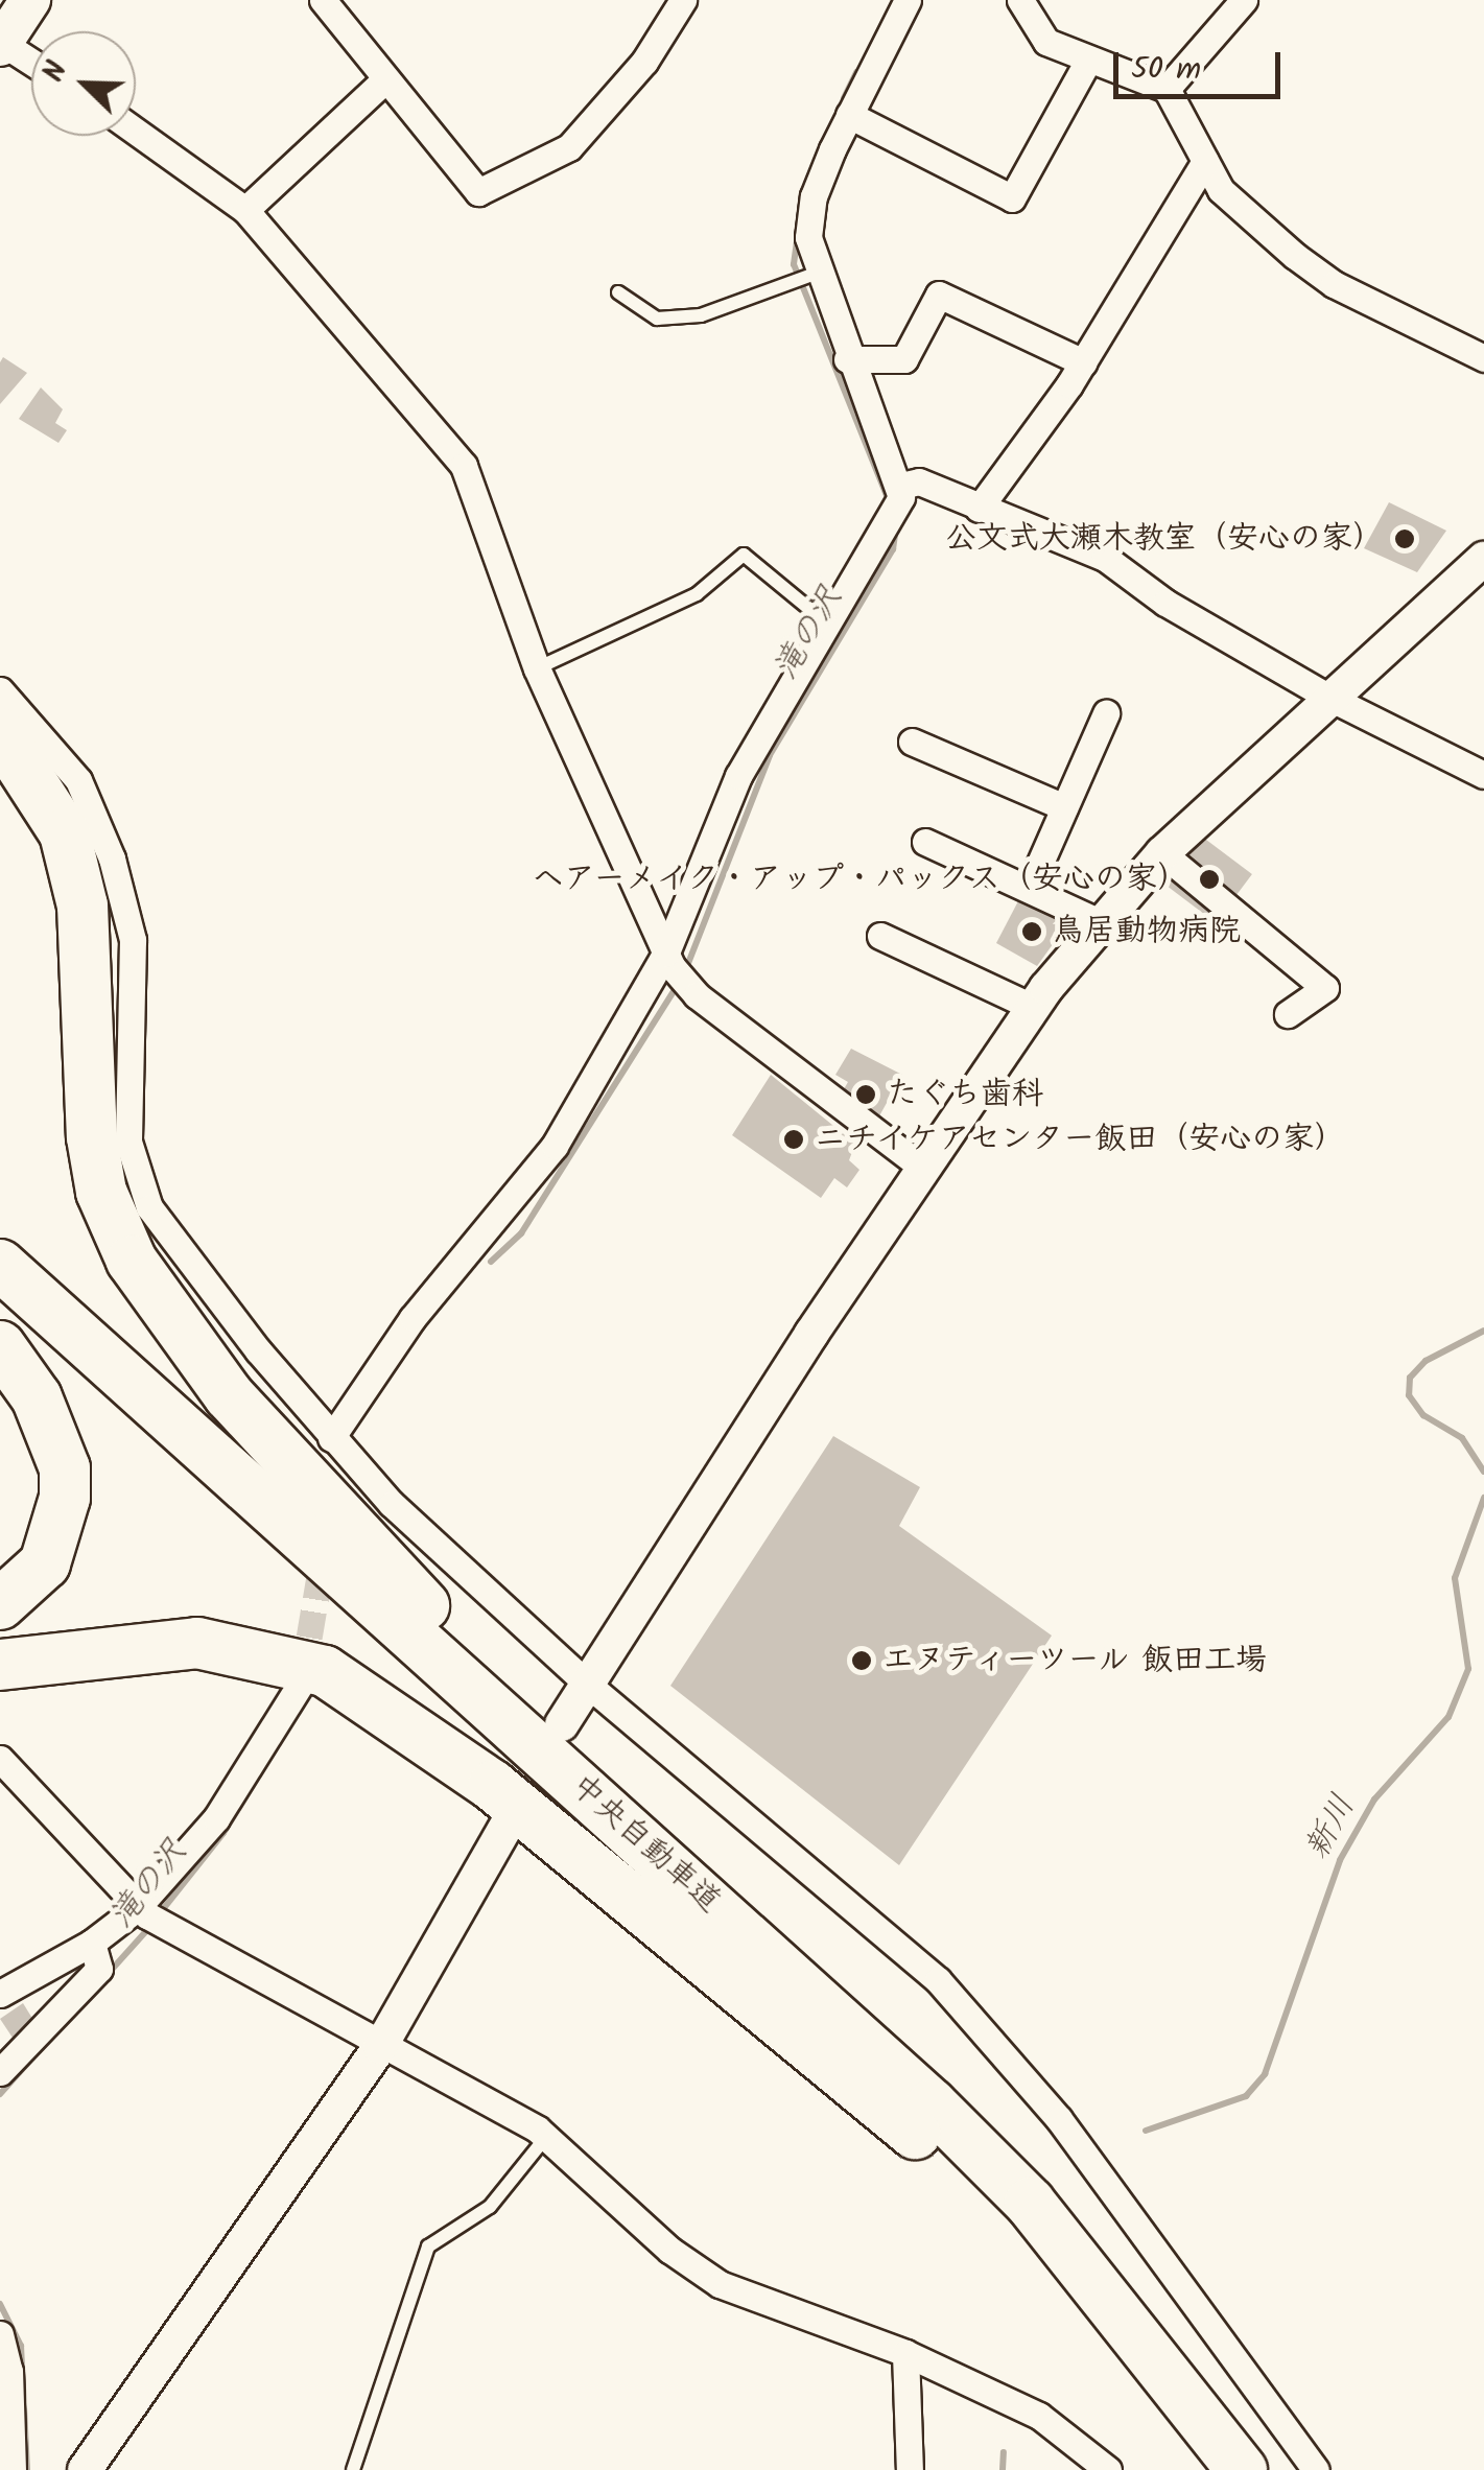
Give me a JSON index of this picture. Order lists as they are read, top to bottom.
{
  "streets": {
    "highway": ["中央自動車道"]
  },
  "water": ["滝の沢", "新川"],
  "places": [
    "公文式大瀬木教室（安心の家）",
    "ヘアーメイク・アップ・パックス（安心の家）",
    "鳥居動物病院",
    "たぐち歯科",
    "ニチイケアセンター飯田（安心の家）",
    "エヌティーツール 飯田工場"
  ],
  "scale_bar": "50 m",
  "north": "top left"
}
